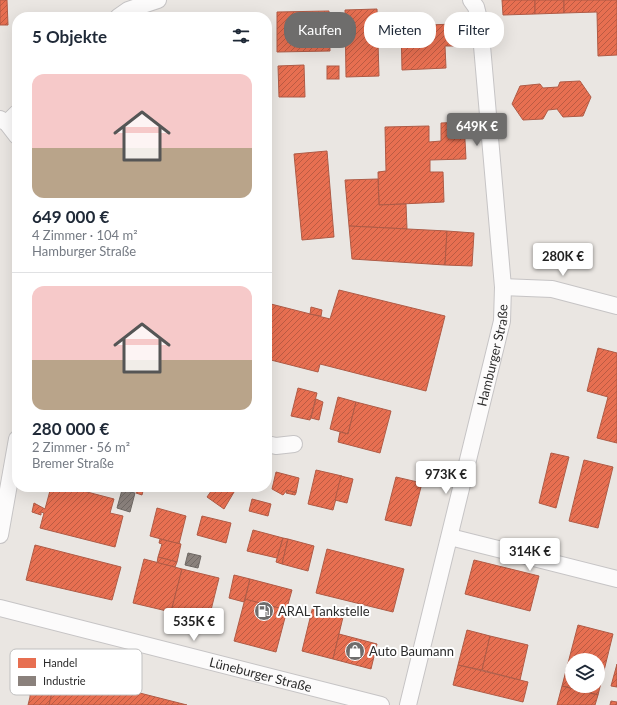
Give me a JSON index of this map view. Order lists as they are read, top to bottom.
{
  "streets": {
    "street": ["Hamburger Straße", "Lüneburger Straße"]
  },
  "places": {
    "fuel station": ["ARAL Tankstelle"],
    "shop": ["Auto Baumann"]
  },
  "legend": ["Handel", "Industrie"],
  "page": {
    "chip": ["Kaufen", "Mieten", "Filter"],
    "heading": "5 Objekte",
    "list": [
      {
        "name": "649 000 €",
        "note": "4 Zimmer · 104 m² · Hamburger Straße"
      },
      {
        "name": "280 000 €",
        "note": "2 Zimmer · 56 m² · Bremer Straße"
      }
    ],
    "price": [
      "649K €",
      "280K €",
      "973K €",
      "314K €",
      "535K €"
    ]
  }
}
